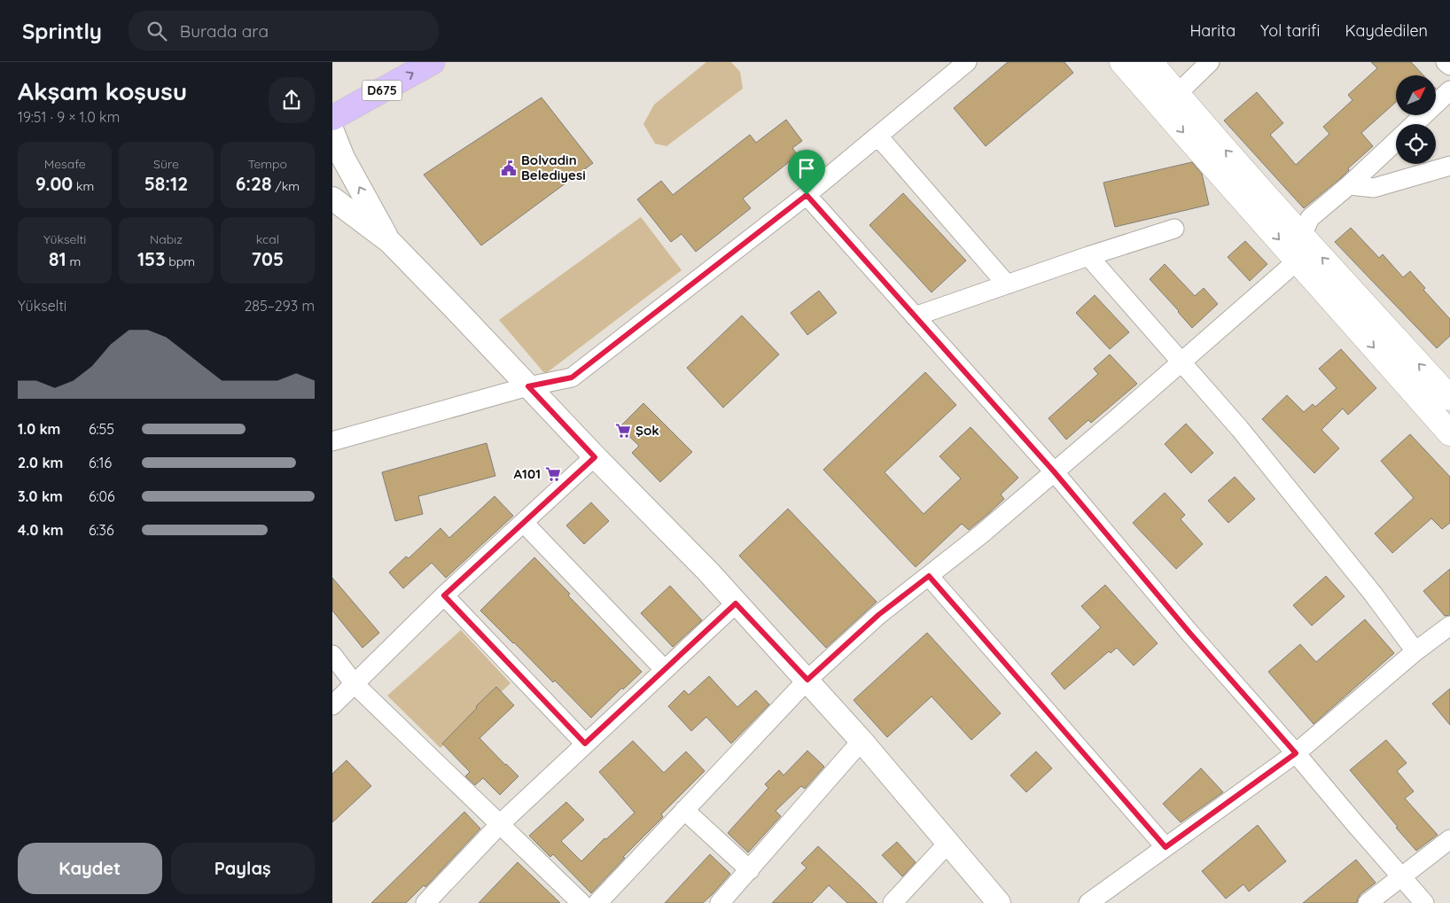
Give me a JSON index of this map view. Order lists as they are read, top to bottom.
{
  "streets": {
    "highway": ["D675"]
  },
  "places": {
    "public building": ["Bolvadin Belediyesi"],
    "supermarket": ["Şok", "A101"]
  },
  "north": "top right",
  "page": {
    "header": "Sprintly",
    "search": "Burada ara",
    "nav": ["Harita", "Yol tarifi", "Kaydedilen"],
    "heading": ["Akşam koşusu", "19:51 · 9 × 1.0 km"],
    "stats": [
      ["Mesafe", "9.00 km"],
      ["Süre", "58:12"],
      ["Tempo", "6:28 /km"],
      ["Yükselti", "81 m"],
      ["Nabız", "153 bpm"],
      ["kcal", "705"]
    ],
    "chart": ["Yükselti", "285–293 m"],
    "list": [
      {
        "name": "1.0 km",
        "note": "6:55"
      },
      {
        "name": "2.0 km",
        "note": "6:16"
      },
      {
        "name": "3.0 km",
        "note": "6:06"
      },
      {
        "name": "4.0 km",
        "note": "6:36"
      }
    ],
    "buttons": ["Kaydet", "Paylaş"]
  }
}
